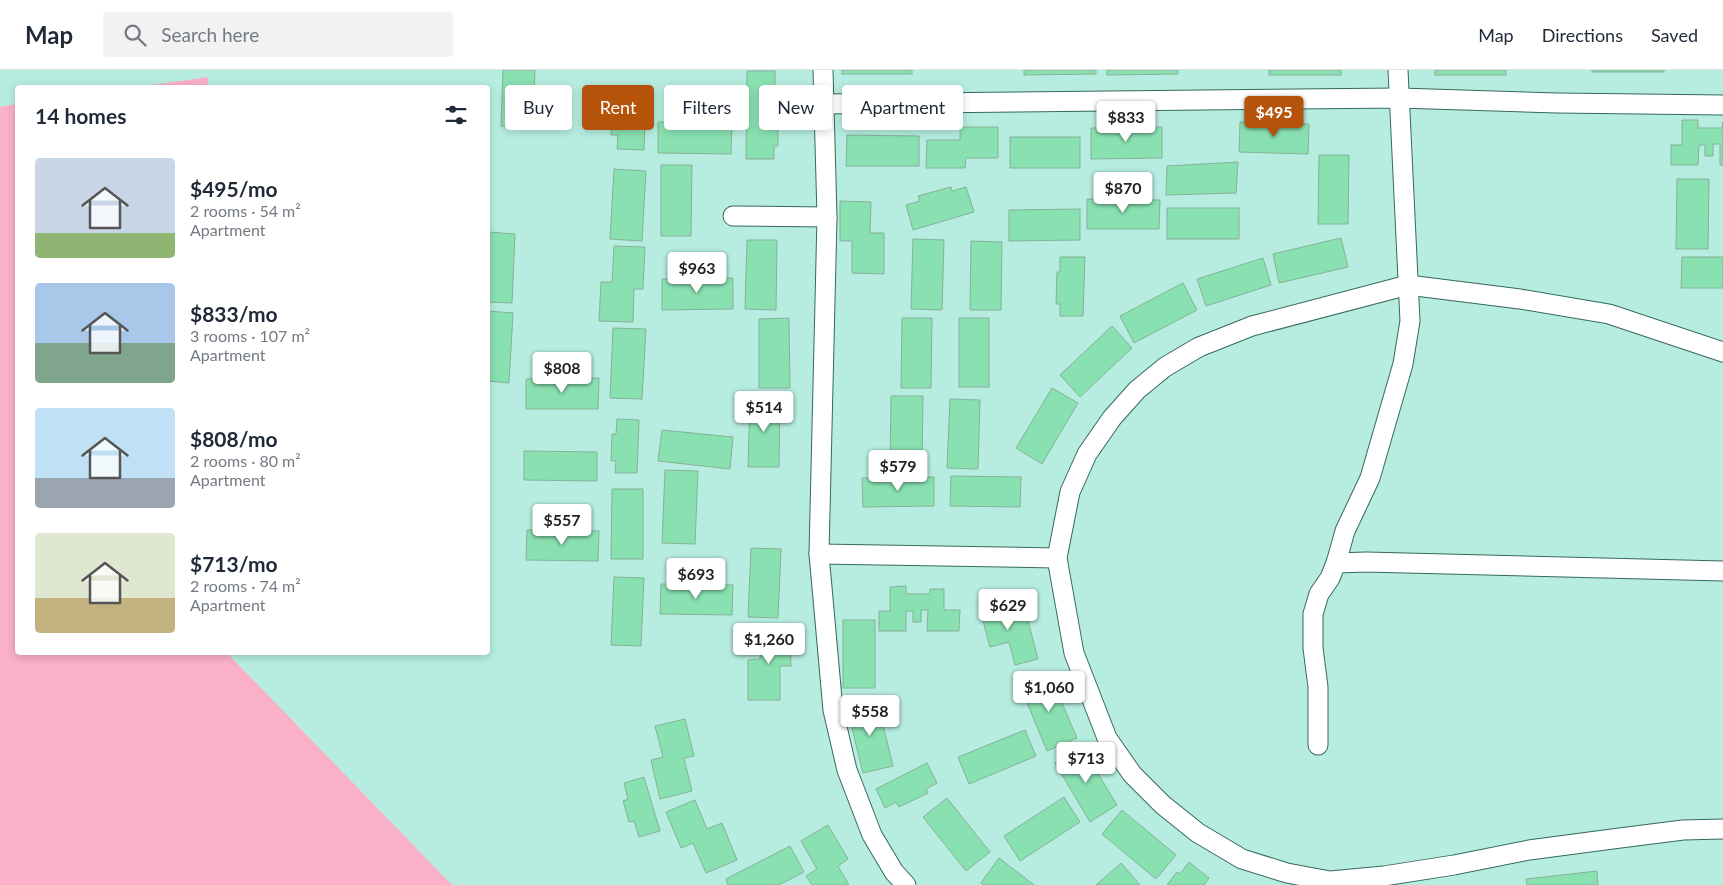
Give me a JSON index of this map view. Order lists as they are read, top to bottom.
{
  "page": {
    "header": "Map",
    "search": "Search here",
    "nav": ["Map", "Directions", "Saved"],
    "chip": [
      "Buy",
      "Rent",
      "Filters",
      "New",
      "Apartment"
    ],
    "heading": "14 homes",
    "price": [
      "$495",
      "$833",
      "$870",
      "$963",
      "$808",
      "$514",
      "$579",
      "$557",
      "$693",
      "$629",
      "$1,260",
      "$1,060",
      "$558",
      "$713"
    ],
    "list": [
      {
        "name": "$495/mo",
        "note": "2 rooms · 54 m² · Apartment"
      },
      {
        "name": "$833/mo",
        "note": "3 rooms · 107 m² · Apartment"
      },
      {
        "name": "$808/mo",
        "note": "2 rooms · 80 m² · Apartment"
      },
      {
        "name": "$713/mo",
        "note": "2 rooms · 74 m² · Apartment"
      }
    ]
  }
}
